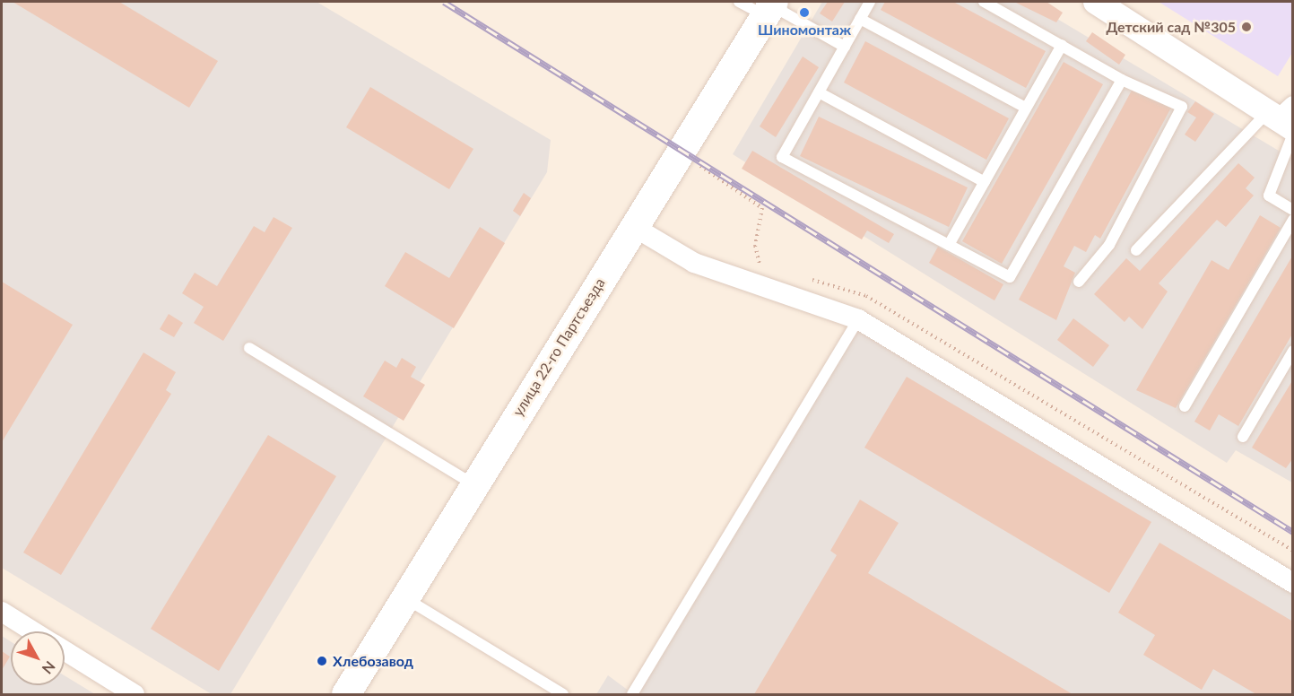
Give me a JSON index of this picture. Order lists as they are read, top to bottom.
{
  "streets": {
    "main road": ["улица 22-го Партсъезда"]
  },
  "places": ["Шиномонтаж", "Детский сад №305", "Хлебозавод"],
  "north": "bottom right"
}
